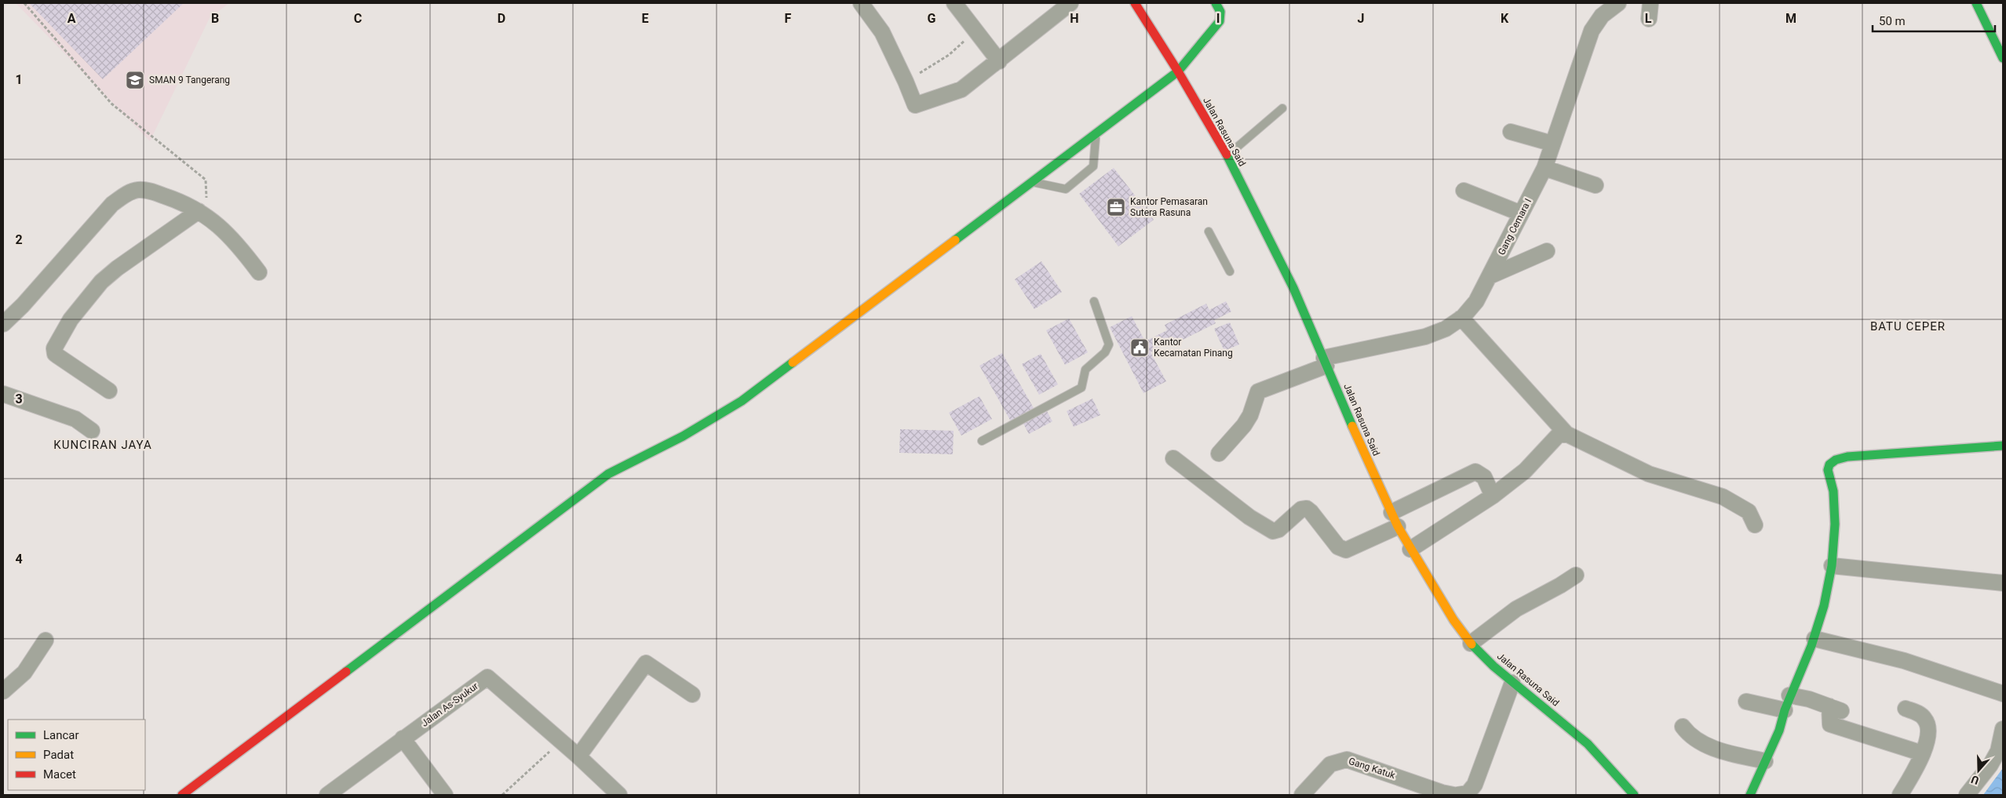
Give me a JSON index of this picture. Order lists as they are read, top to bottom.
{
  "streets": {
    "main road": ["Jalan Rasuna Said"],
    "street": ["Gang Cemara I", "Jalan As-Syukur", "Gang Katuk"]
  },
  "crossings": [
    ["Jalan Rasuna Said", "Gang Cemara I"],
    ["Jalan Rasuna Said", "Gang Katuk"]
  ],
  "districts": ["BATU CEPER", "KUNCIRAN JAYA"],
  "places": {
    "school or university": ["SMAN 9 Tangerang"],
    "office": ["Kantor Pemasaran Sutera Rasuna"],
    "public building": ["Kantor Kecamatan Pinang"]
  },
  "legend": ["Lancar", "Padat", "Macet"],
  "scale_bar": "50 m",
  "north": "bottom",
  "grid": {
    "columns": [
      "A",
      "B",
      "C",
      "D",
      "E",
      "F",
      "G",
      "H",
      "I",
      "J",
      "K",
      "L",
      "M"
    ],
    "rows": [
      "1",
      "2",
      "3",
      "4"
    ]
  }
}
